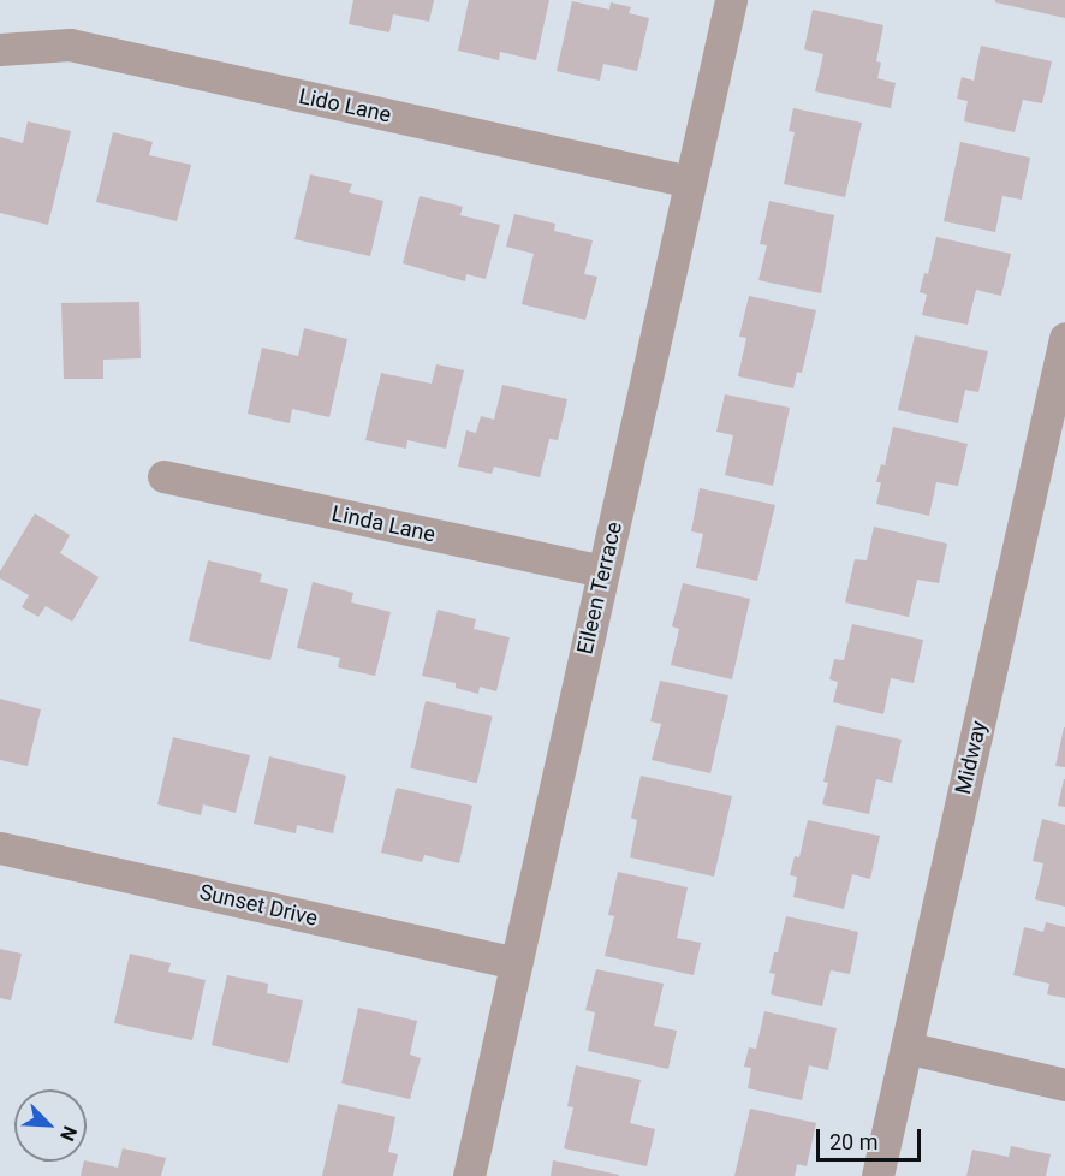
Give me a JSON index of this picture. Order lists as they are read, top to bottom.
{
  "streets": {
    "street": [
      "Lido Lane",
      "Linda Lane",
      "Eileen Terrace",
      "Midway",
      "Sunset Drive"
    ]
  },
  "crossings": [
    ["Lido Lane", "Eileen Terrace"],
    ["Linda Lane", "Eileen Terrace"],
    ["Eileen Terrace", "Sunset Drive"]
  ],
  "scale_bar": "20 m",
  "north": "bottom right"
}
